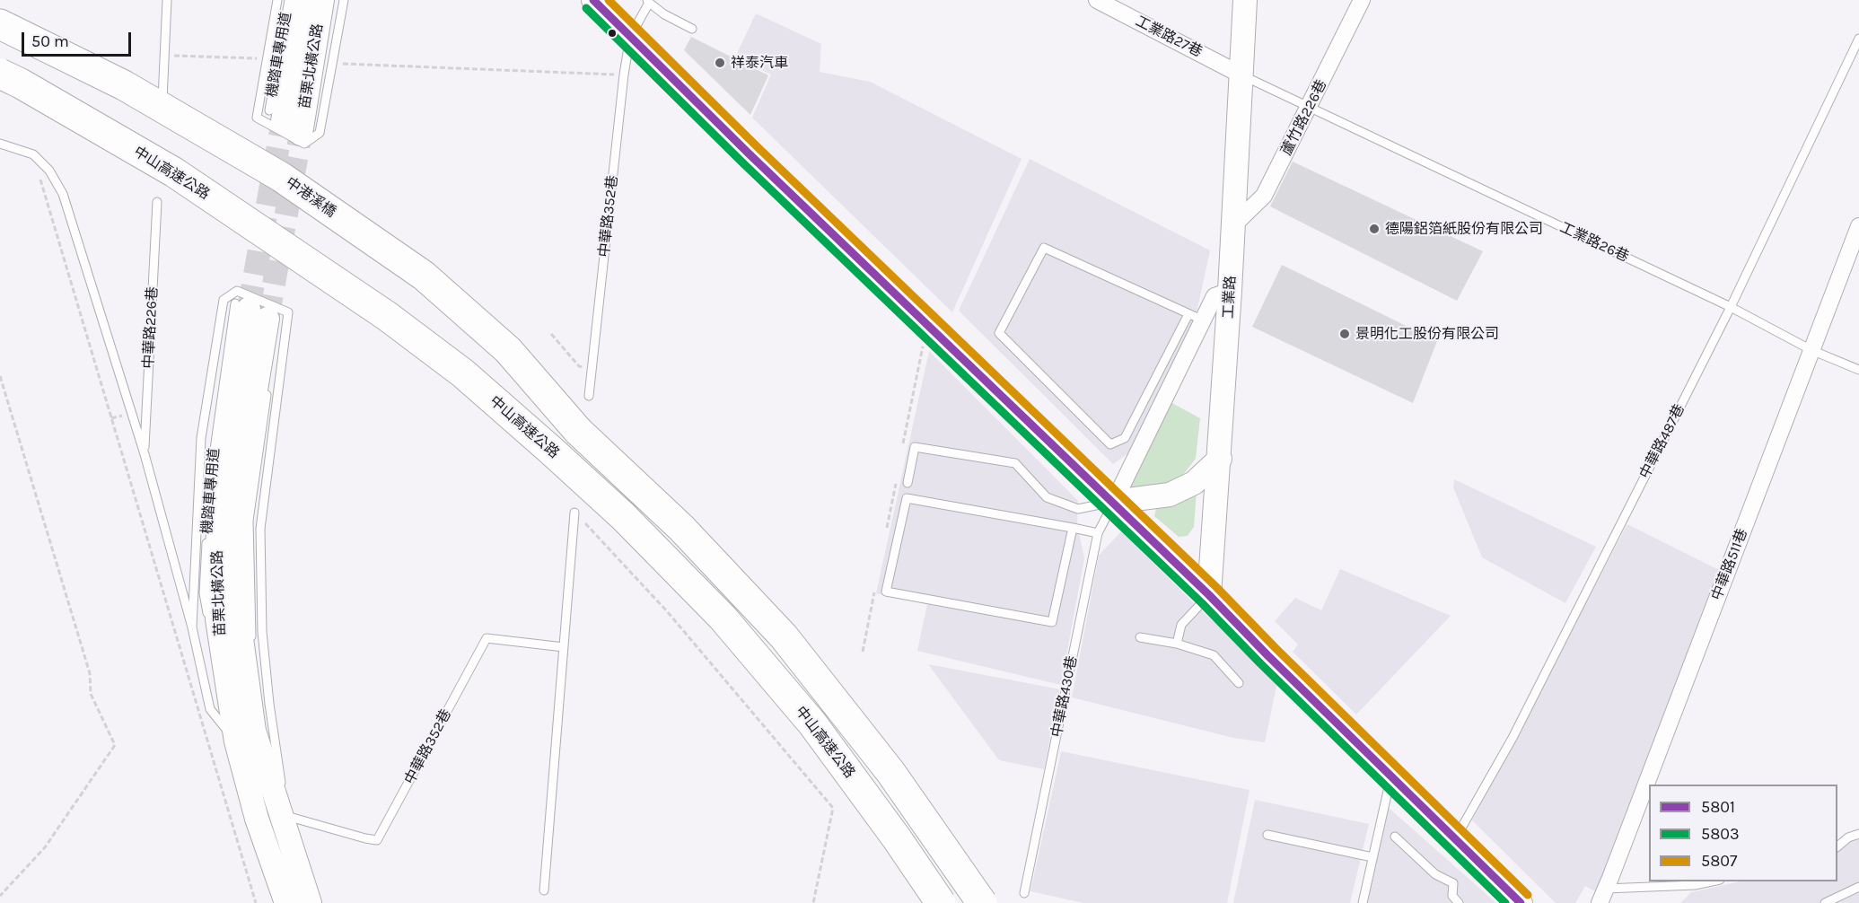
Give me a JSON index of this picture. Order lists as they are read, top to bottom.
{
  "streets": {
    "highway": ["中山高速公路", "中港溪橋"],
    "street": [
      "工業路27巷",
      "苗栗北橫公路",
      "蘆竹路226巷",
      "工業路",
      "中華路511巷"
    ],
    "lane": [
      "機踏車專用道",
      "中華路352巷",
      "工業路26巷",
      "中華路226巷",
      "中華路487巷",
      "中華路430巷"
    ]
  },
  "crossings": [
    ["工業路27巷", "工業路26巷"],
    ["工業路27巷", "工業路"],
    ["機踏車專用道", "苗栗北橫公路"],
    ["蘆竹路226巷", "工業路26巷"],
    ["蘆竹路226巷", "工業路"],
    ["工業路26巷", "工業路"],
    ["工業路26巷", "中華路487巷"],
    ["工業路26巷", "中華路511巷"]
  ],
  "places": ["祥泰汽車", "德陽鋁箔紙股份有限公司", "景明化工股份有限公司"],
  "lines": ["transit line 5801", "transit line 5807", "transit line 5803"],
  "legend": ["5801", "5803", "5807"],
  "scale_bar": "50 m"
}
